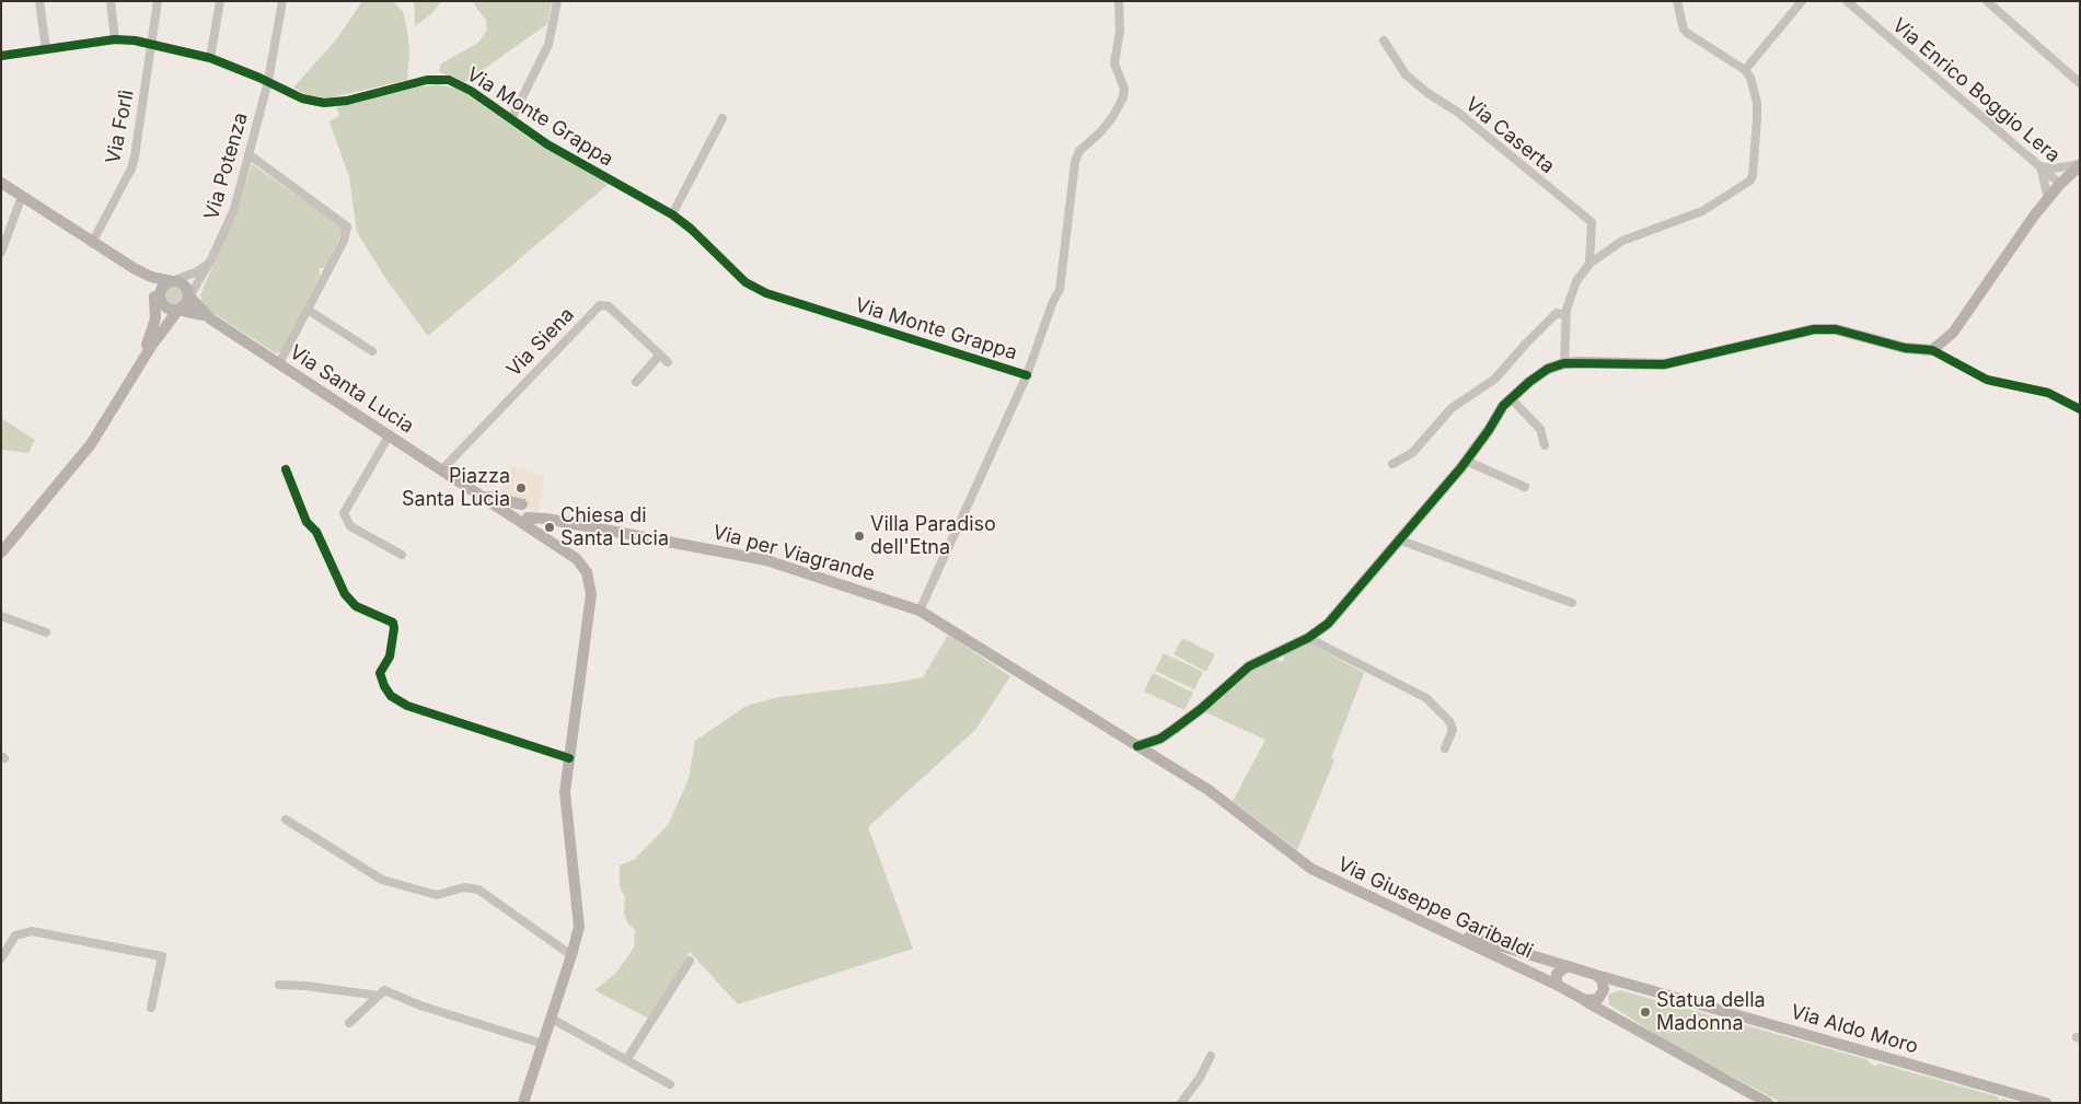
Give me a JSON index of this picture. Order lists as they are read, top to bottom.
{
  "streets": {
    "main road": [
      "Via Santa Lucia",
      "Via per Viagrande",
      "Via Giuseppe Garibaldi",
      "Via Aldo Moro"
    ],
    "street": [
      "Via Enrico Boggio Lera",
      "Via Monte Grappa",
      "Via Forlì",
      "Via Caserta",
      "Via Potenza",
      "Via Siena"
    ]
  },
  "crossings": [
    ["Via Monte Grappa", "Via Forlì"],
    ["Via Monte Grappa", "Via Potenza"],
    ["Via Siena", "Via Santa Lucia"],
    ["Via Santa Lucia", "Via per Viagrande"],
    ["Via per Viagrande", "Via Giuseppe Garibaldi"],
    ["Via Giuseppe Garibaldi", "Via Aldo Moro"]
  ],
  "places": [
    "Piazza Santa Lucia",
    "Chiesa di Santa Lucia",
    "Villa Paradiso dell'Etna",
    "Statua della Madonna"
  ]
}
